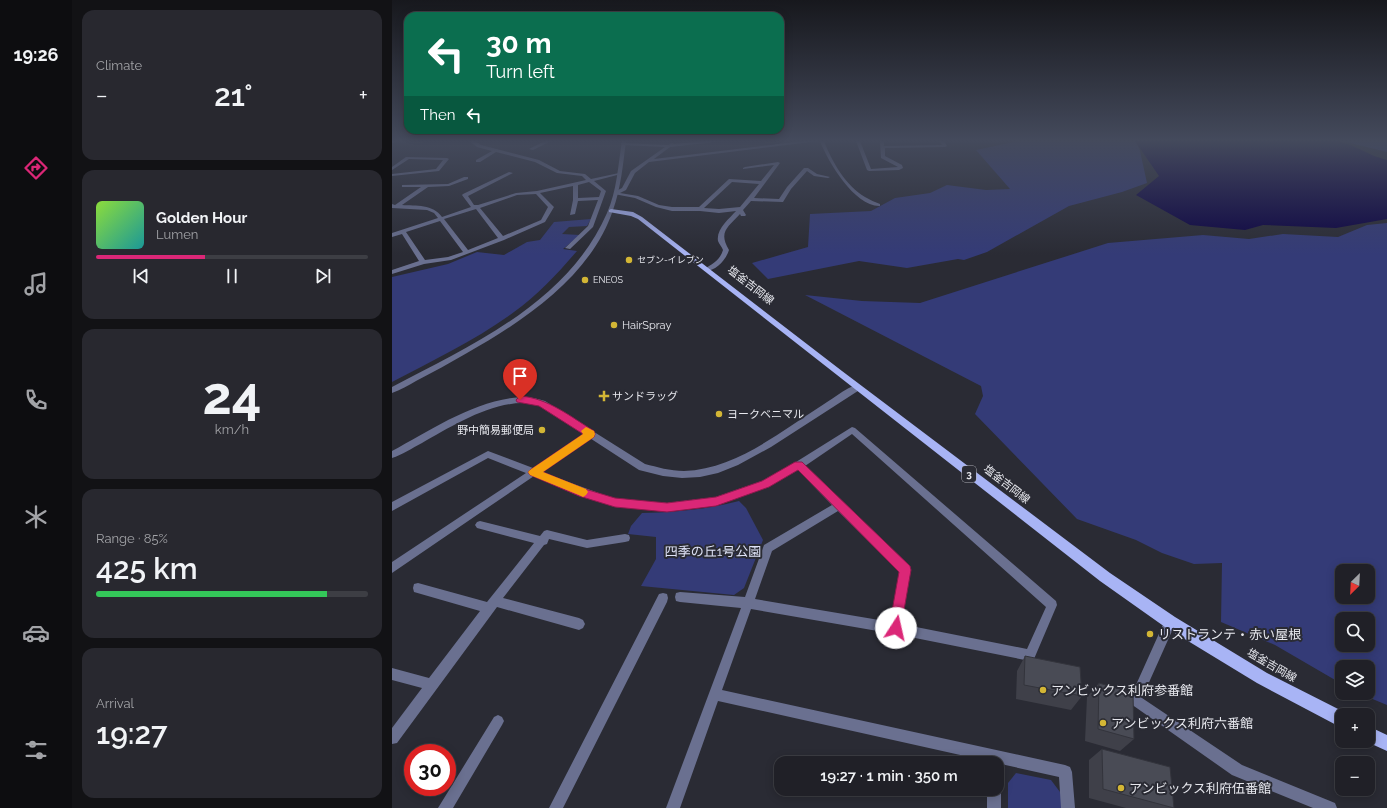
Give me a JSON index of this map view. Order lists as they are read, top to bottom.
{
  "streets": {
    "main road": ["塩釜吉岡線", "3"]
  },
  "parks": ["四季の丘1号公園"],
  "places": {
    "other": [
      "セブン-イレブン",
      "ENEOS",
      "HairSpray",
      "ヨークベニマル",
      "野中簡易郵便局",
      "リストランテ・赤い屋根",
      "アンビックス利府参番館",
      "アンビックス利府六番館",
      "アンビックス利府伍番館"
    ],
    "health": ["サンドラッグ"]
  },
  "north": "bottom left",
  "page": {
    "tabs": "19:26",
    "tile": [
      "Climate",
      ["24", "km/h"],
      ["Range · 85%", "425 km"],
      ["Arrival", "19:27"]
    ],
    "turn": ["30 m", "Turn left"],
    "heat": ["−", "21°", "+"],
    "then": "Then",
    "song": ["Golden Hour", "Lumen"],
    "map_buttons": ["+", "−"],
    "limit": "30",
    "trip": "19:27 · 1 min · 350 m"
  }
}
